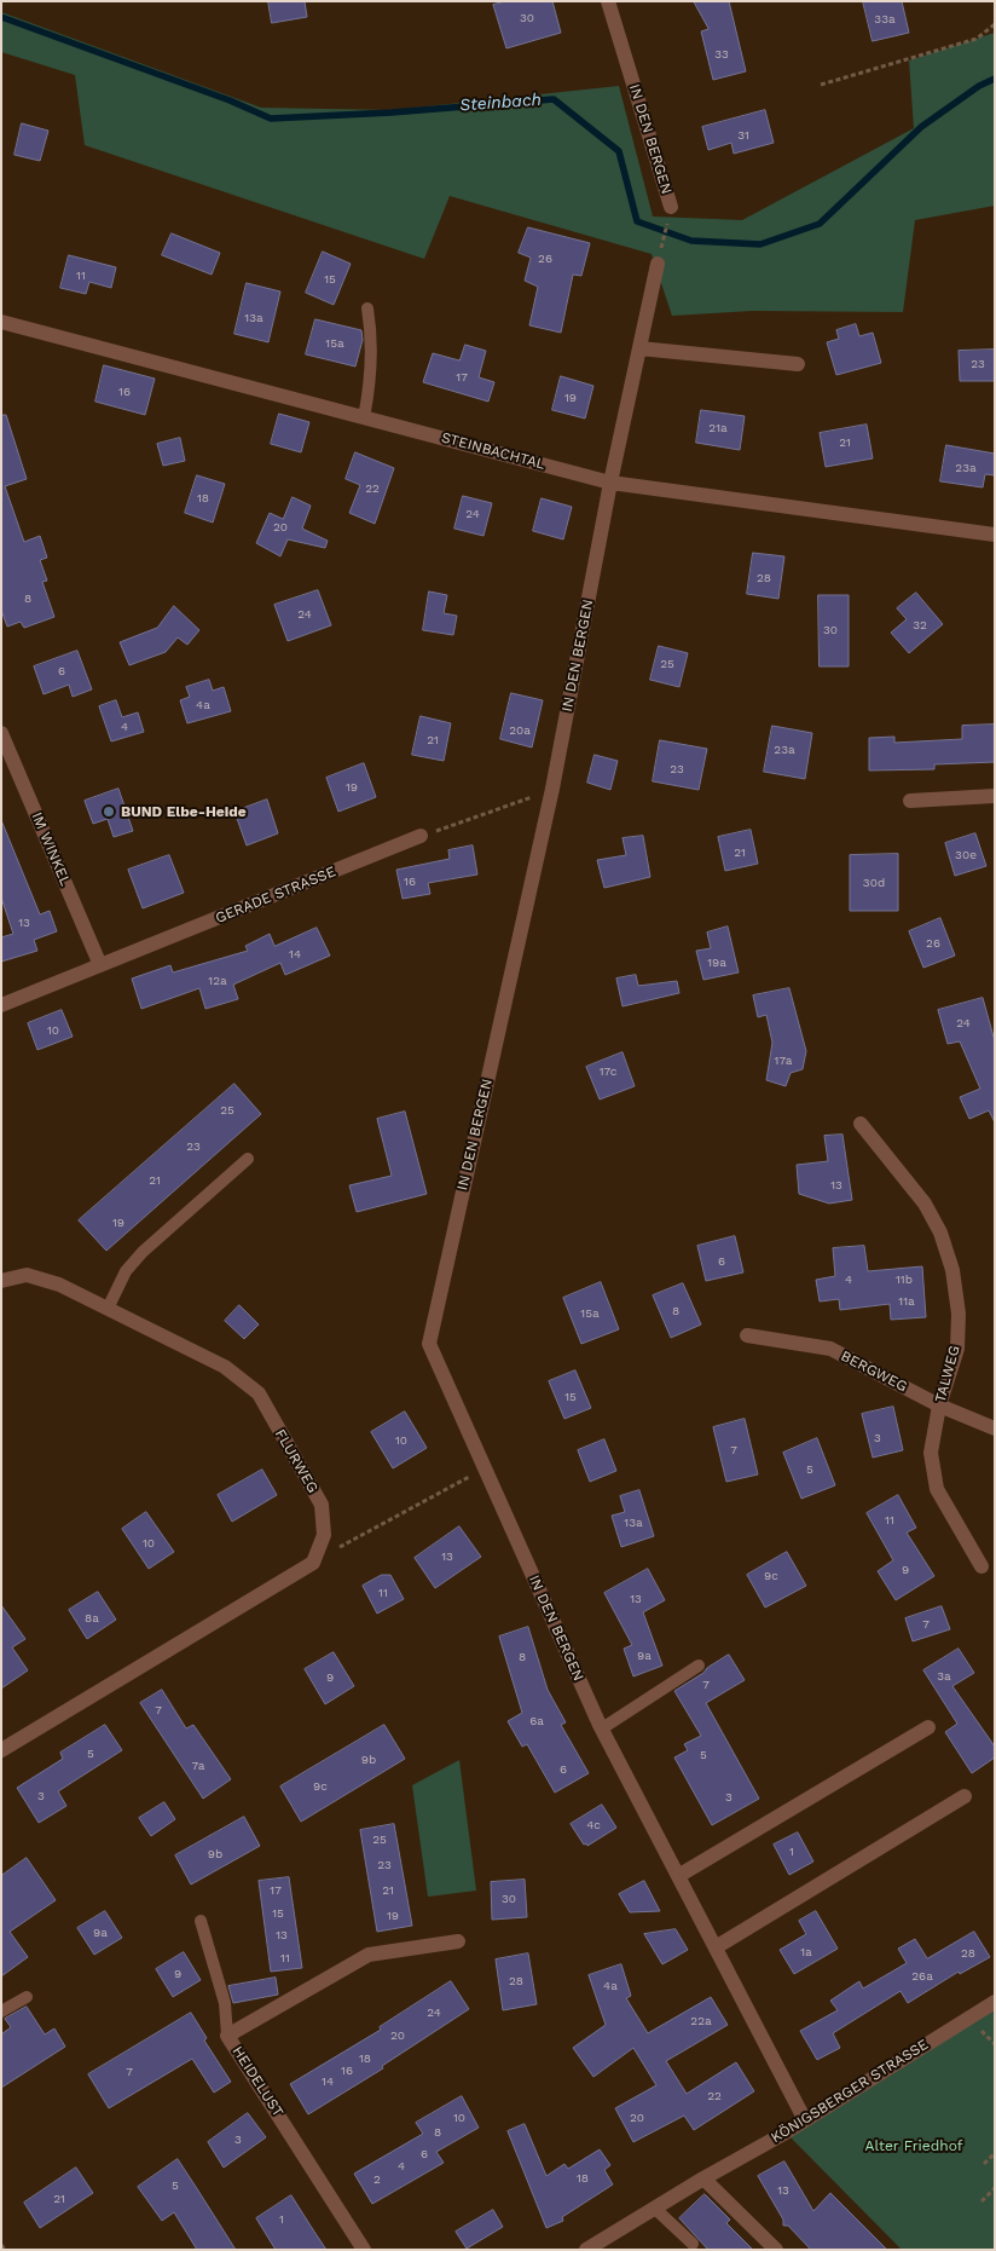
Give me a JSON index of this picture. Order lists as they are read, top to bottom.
{
  "streets": {
    "street": [
      "IN DEN BERGEN",
      "STEINBACHTAL",
      "IM WINKEL",
      "GERADE STRASSE",
      "BERGWEG",
      "TALWEG",
      "FLURWEG",
      "HEIDELUST",
      "KÖNIGSBERGER STRASSE"
    ]
  },
  "crossings": [
    ["IN DEN BERGEN", "STEINBACHTAL"],
    ["IN DEN BERGEN", "KÖNIGSBERGER STRASSE"],
    ["IM WINKEL", "GERADE STRASSE"],
    ["BERGWEG", "TALWEG"]
  ],
  "water": ["Steinbach"],
  "parks": ["Alter Friedhof"],
  "places": ["BUND Elbe-Heide"],
  "house_numbers": [
    "30",
    "33a",
    "33",
    "31",
    "26",
    "11",
    "15",
    "13a",
    "15a",
    "23",
    "17",
    "16",
    "19",
    "21a",
    "21",
    "23a",
    "22",
    "18",
    "24",
    "20",
    "28",
    "8",
    "24",
    "32",
    "30",
    "25",
    "6",
    "4a",
    "4",
    "20a",
    "21",
    "23a",
    "23",
    "19",
    "21",
    "30e",
    "16",
    "30d",
    "13",
    "26",
    "14",
    "19a",
    "12a",
    "24",
    "10",
    "17a",
    "17c",
    "25",
    "23",
    "21",
    "13",
    "19",
    "6",
    "4",
    "11b",
    "11a",
    "8",
    "15a",
    "15",
    "3",
    "10",
    "7",
    "5",
    "11",
    "13a",
    "10",
    "13",
    "9",
    "9c",
    "11",
    "13",
    "8a",
    "7",
    "9a",
    "8",
    "3a",
    "9",
    "7",
    "7",
    "6a",
    "5",
    "5",
    "9b",
    "7a",
    "6",
    "9c",
    "3",
    "3",
    "4c",
    "25",
    "1",
    "9b",
    "23",
    "17",
    "21",
    "30",
    "15",
    "19",
    "9a",
    "13",
    "1a",
    "28",
    "11",
    "9",
    "26a",
    "28",
    "4a",
    "24",
    "22a",
    "20",
    "18",
    "16",
    "7",
    "14",
    "22",
    "10",
    "20",
    "8",
    "3",
    "6",
    "4",
    "18",
    "2",
    "5",
    "13",
    "21",
    "1"
  ]
}
